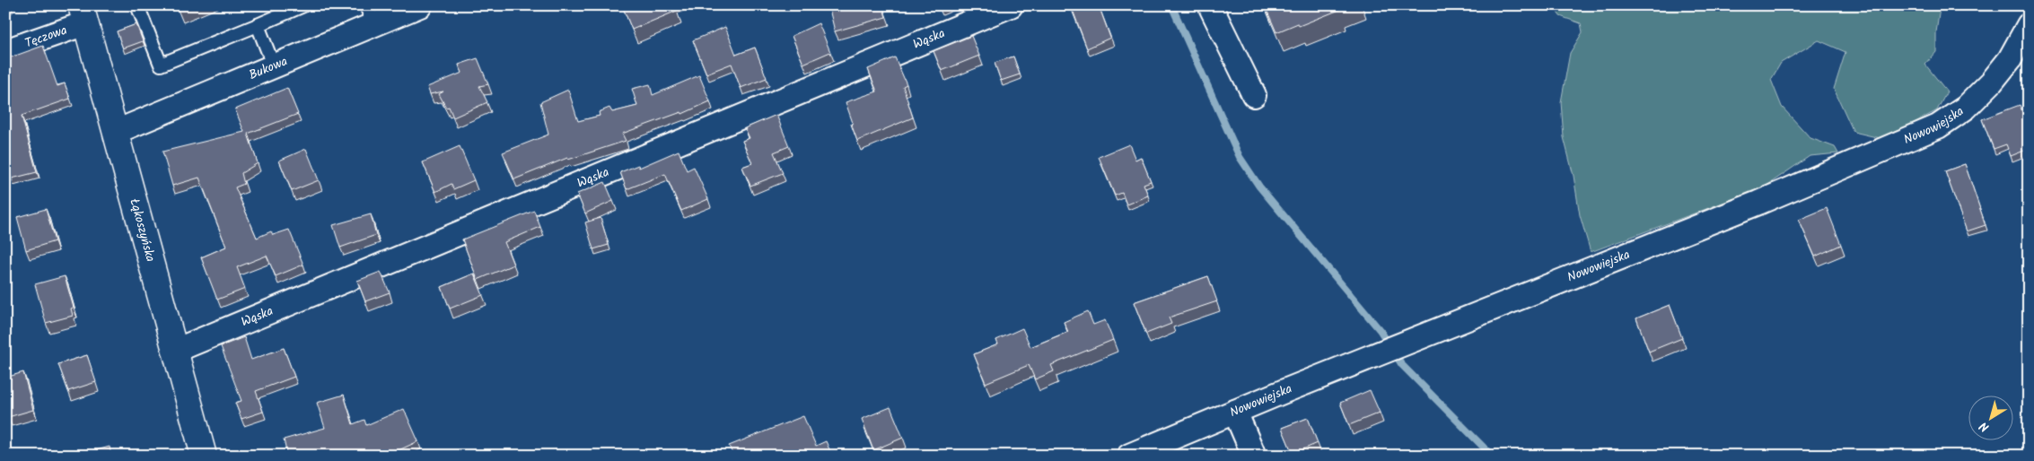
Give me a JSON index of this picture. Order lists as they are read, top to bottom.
{
  "streets": {
    "street": [
      "Tęczowa",
      "Wąska",
      "Bukowa",
      "Nowowiejska",
      "Łąkoszyńska"
    ]
  },
  "crossings": [
    ["Tęczowa", "Łąkoszyńska"],
    ["Wąska", "Łąkoszyńska"],
    ["Bukowa", "Łąkoszyńska"]
  ],
  "north": "bottom left"
}
